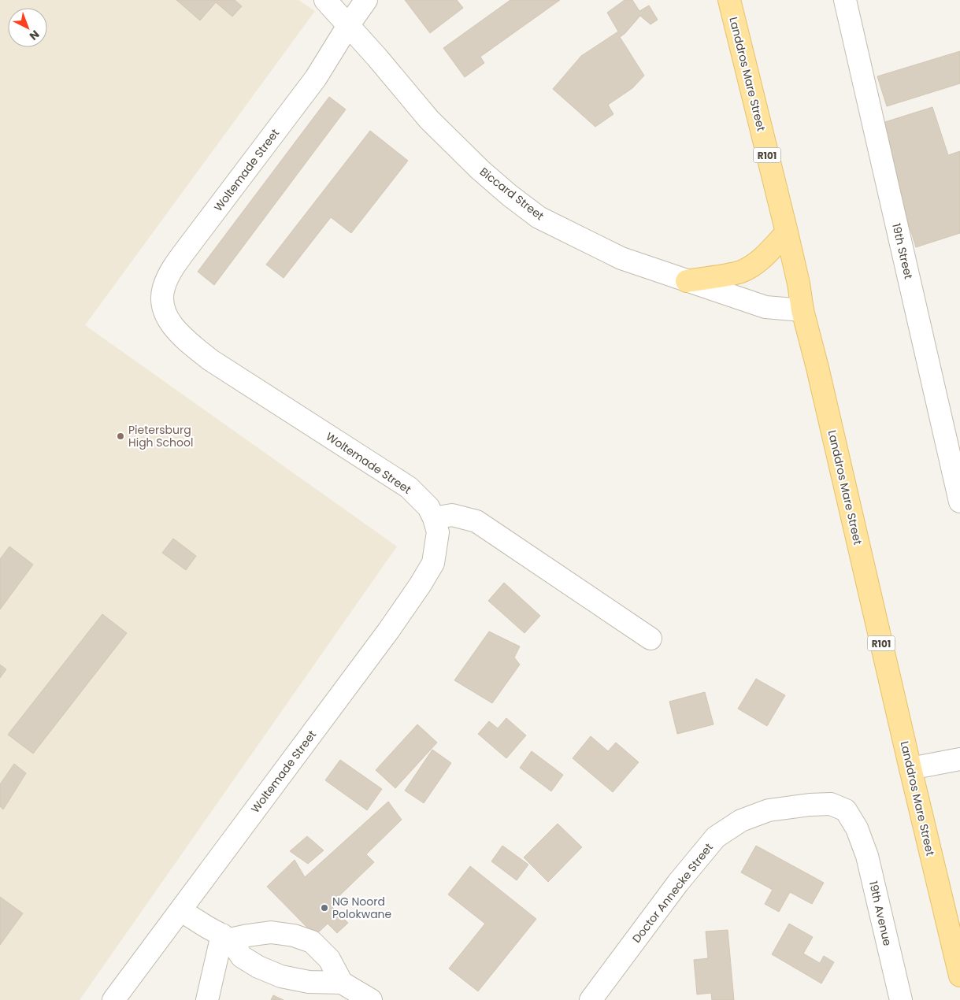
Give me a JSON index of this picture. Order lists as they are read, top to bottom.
{
  "streets": {
    "main road": ["Landdros Mare Street", "R101"],
    "street": [
      "Woltemade Street",
      "Biccard Street",
      "19th Street",
      "Doctor Annecke Street",
      "19th Avenue"
    ]
  },
  "crossings": [
    ["Landdros Mare Street", "Biccard Street"],
    ["Woltemade Street", "Biccard Street"],
    ["Doctor Annecke Street", "19th Avenue"]
  ],
  "places": ["Pietersburg High School", "NG Noord Polokwane"],
  "north": "bottom right"
}
